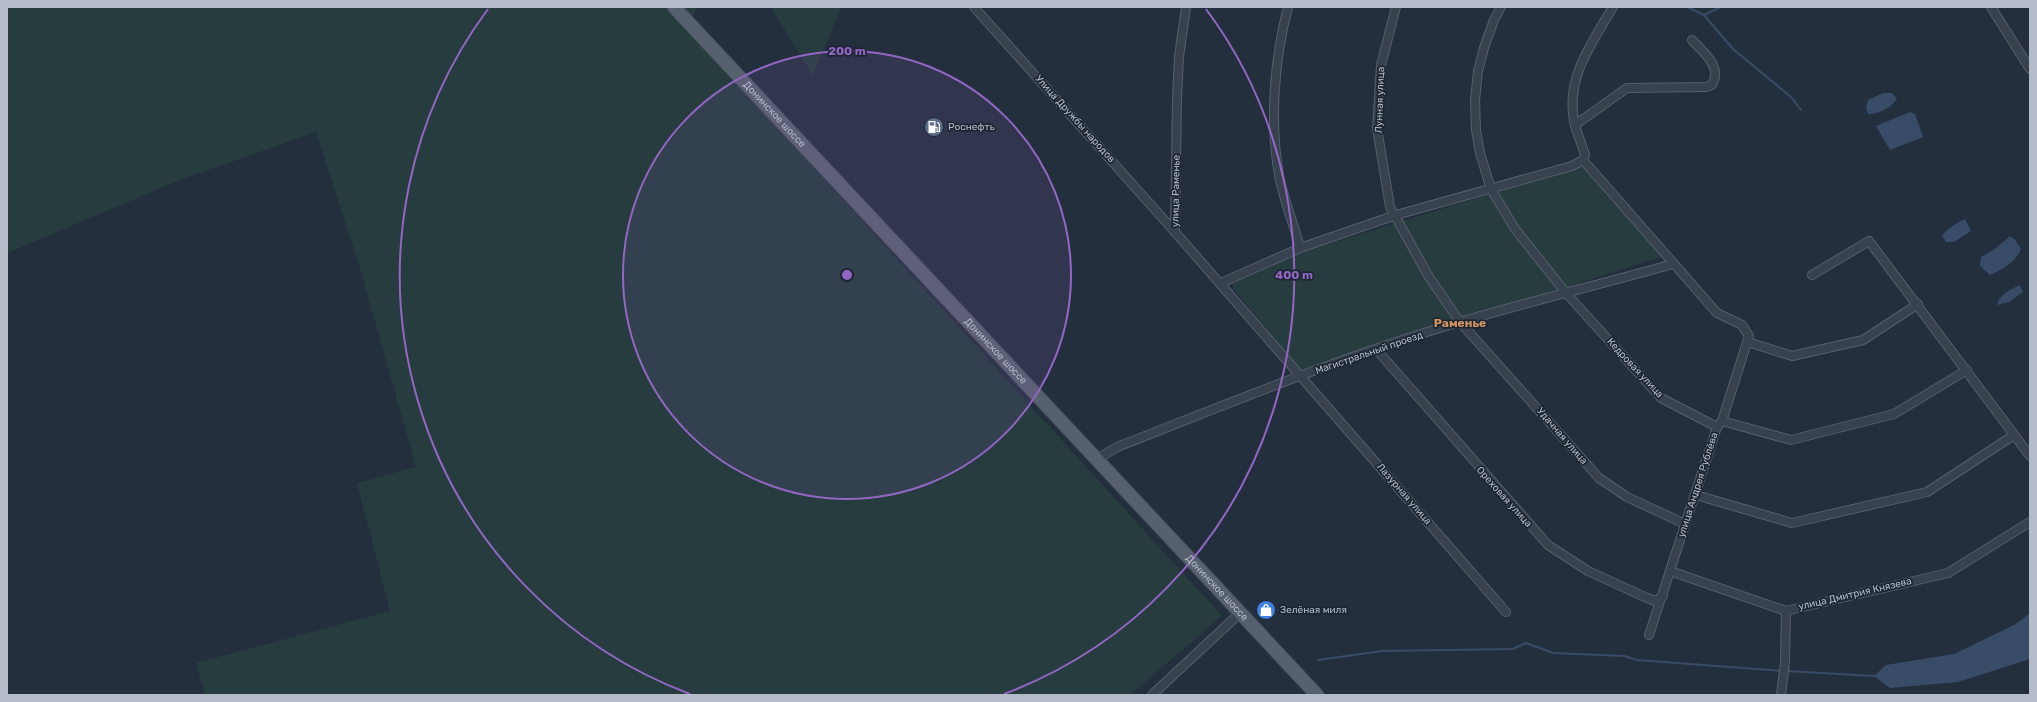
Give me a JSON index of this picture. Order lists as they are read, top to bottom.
{
  "streets": {
    "main road": ["Донинское шоссе"],
    "street": [
      "Лунная улица",
      "Улица Дружбы народов",
      "улица Раменье",
      "Магистральный проезд",
      "Кедровая улица",
      "Удачная улица",
      "улица Андрея Рублёва",
      "Лазурная улица",
      "Ореховая улица",
      "улица Дмитрия Князева"
    ]
  },
  "crossings": [
    ["Лунная улица", "Магистральный проезд"],
    ["Лунная улица", "Удачная улица"],
    ["Донинское шоссе", "Магистральный проезд"],
    ["Улица Дружбы народов", "улица Раменье"],
    ["улица Раменье", "Магистральный проезд"],
    ["улица Раменье", "Лазурная улица"],
    ["Магистральный проезд", "Кедровая улица"],
    ["Магистральный проезд", "Удачная улица"],
    ["Магистральный проезд", "Лазурная улица"],
    ["Магистральный проезд", "Ореховая улица"],
    ["Кедровая улица", "улица Андрея Рублёва"],
    ["Удачная улица", "улица Андрея Рублёва"],
    ["улица Андрея Рублёва", "Ореховая улица"],
    ["улица Андрея Рублёва", "улица Дмитрия Князева"]
  ],
  "districts": ["Раменье"],
  "places": {
    "fuel station": ["Роснефть"],
    "shop": ["Зелёная миля"]
  },
  "rings": ["200 m", "400 m"]
}
